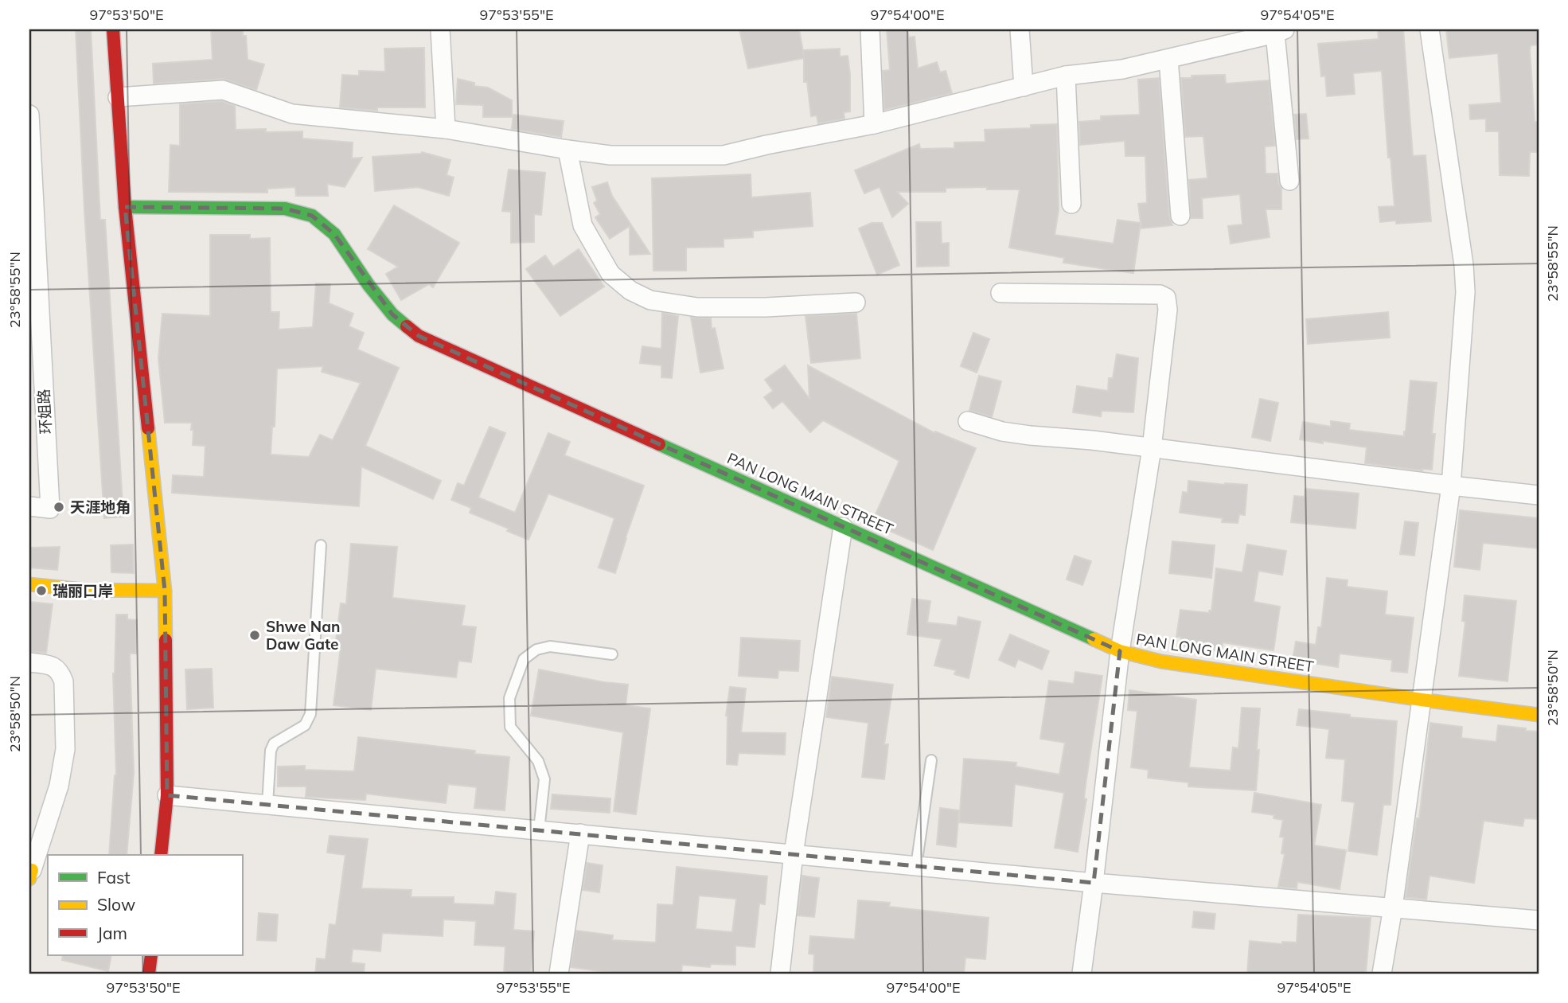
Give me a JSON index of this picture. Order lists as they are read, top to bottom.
{
  "streets": {
    "main road": ["PAN LONG MAIN STREET"],
    "street": ["环姐路"]
  },
  "places": ["天涯地角", "瑞丽口岸", "Shwe Nan Daw Gate"],
  "legend": ["Fast", "Slow", "Jam"],
  "coordinates": [
    "97°53'50\"E",
    "97°53'55\"E",
    "97°54'00\"E",
    "97°54'05\"E",
    "23°58'55\"N",
    "23°58'50\"N"
  ]
}
